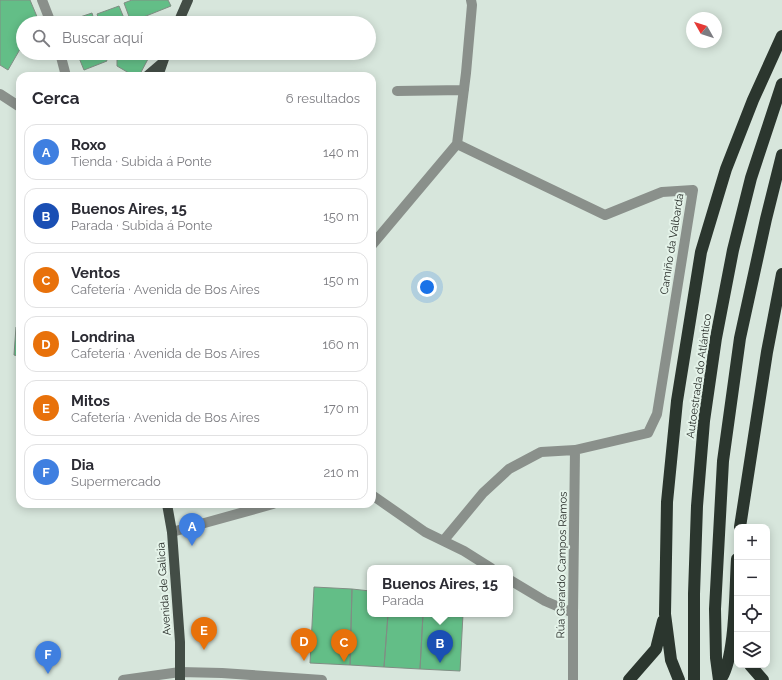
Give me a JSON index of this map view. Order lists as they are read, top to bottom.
{
  "streets": {
    "highway": ["Autoestrada do Atlántico"],
    "main road": ["Avenida de Galicia"],
    "street": ["Camiño da Valbarda", "Rúa Gerardo Campos Ramos"]
  },
  "crossings": [
    ["Camiño da Valbarda", "Rúa Gerardo Campos Ramos"]
  ],
  "north": "top left",
  "page": {
    "search": "Buscar aquí",
    "heading": ["Cerca", "6 resultados"],
    "list": [
      {
        "mark": "A",
        "name": "Roxo",
        "note": "Tienda · Subida á Ponte",
        "value": "140 m"
      },
      {
        "mark": "B",
        "name": "Buenos Aires, 15",
        "note": "Parada · Subida á Ponte",
        "value": "150 m"
      },
      {
        "mark": "C",
        "name": "Ventos",
        "note": "Cafetería · Avenida de Bos Aires",
        "value": "150 m"
      },
      {
        "mark": "D",
        "name": "Londrina",
        "note": "Cafetería · Avenida de Bos Aires",
        "value": "160 m"
      },
      {
        "mark": "E",
        "name": "Mitos",
        "note": "Cafetería · Avenida de Bos Aires",
        "value": "170 m"
      },
      {
        "mark": "F",
        "name": "Dia",
        "note": "Supermercado",
        "value": "210 m"
      }
    ],
    "pins": [
      "A",
      "E",
      "D",
      "C",
      "B",
      "F"
    ],
    "map_buttons": ["+", "−"],
    "popup": ["Buenos Aires, 15", "Parada"]
  }
}
